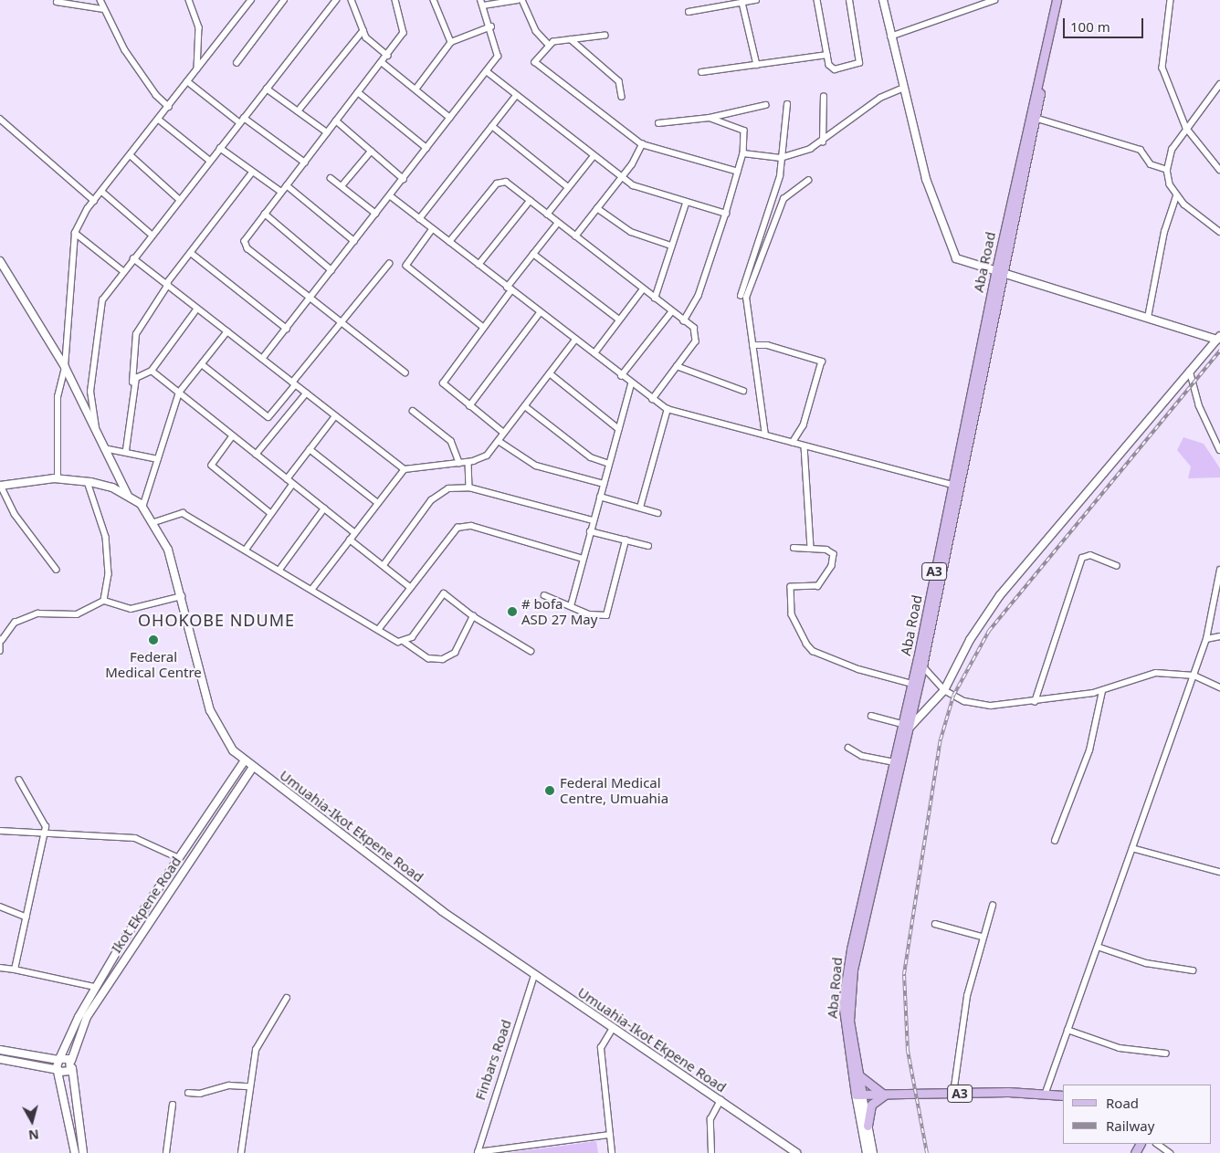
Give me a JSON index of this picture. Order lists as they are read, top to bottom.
{
  "streets": {
    "main road": ["Aba Road", "A3"],
    "street": ["Umuahia-Ikot Ekpene Road", "Ikot Ekpene Road", "Finbars Road"]
  },
  "crossings": [
    ["Aba Road", "A3"],
    ["Umuahia-Ikot Ekpene Road", "Ikot Ekpene Road"],
    ["Umuahia-Ikot Ekpene Road", "Finbars Road"]
  ],
  "districts": ["OHOKOBE NDUME"],
  "places": ["# bofa ASD 27 May", "Federal Medical Centre", "Federal Medical Centre, Umuahia"],
  "legend": ["Road", "Railway"],
  "scale_bar": "100 m",
  "north": "bottom"
}
